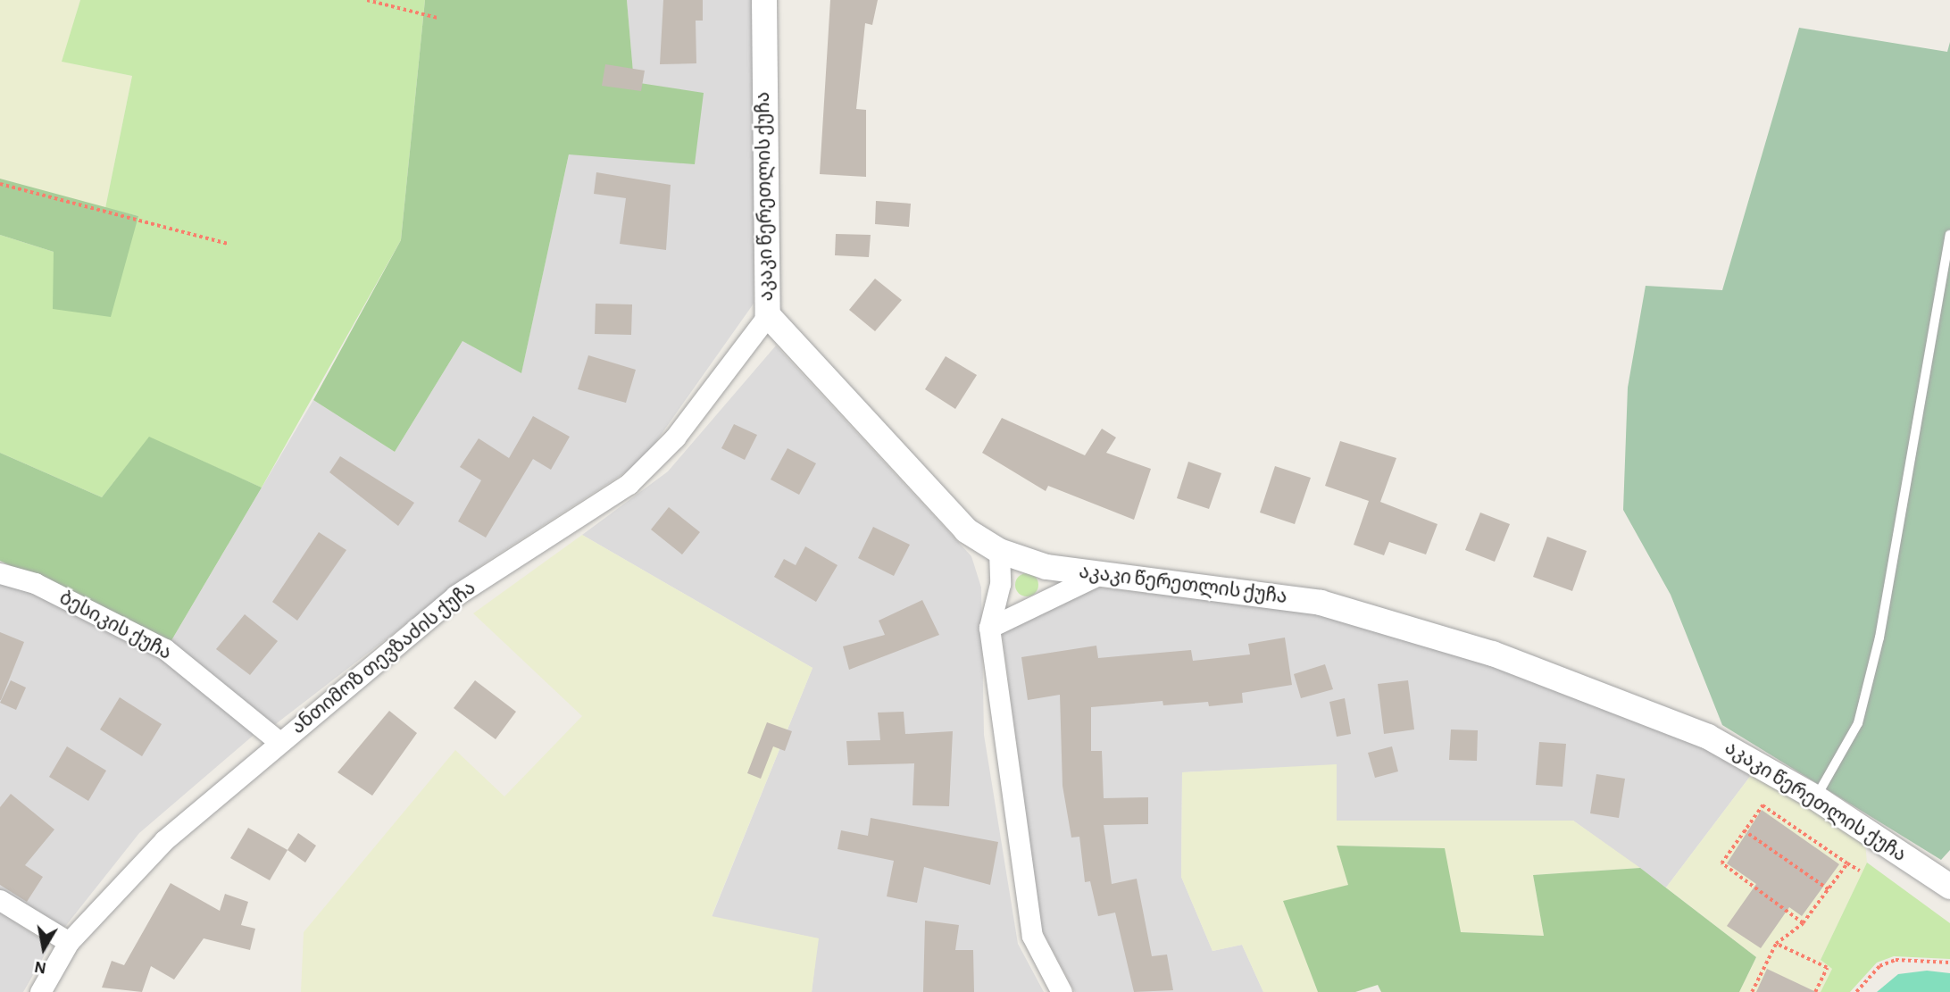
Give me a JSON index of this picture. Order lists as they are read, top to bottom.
{
  "streets": {
    "street": ["აკაკი წერეთლის ქუჩა", "ბესიკის ქუჩა", "ანთიმოზ თევზაძის ქუჩა"]
  },
  "crossings": [
    ["აკაკი წერეთლის ქუჩა", "ანთიმოზ თევზაძის ქუჩა"],
    ["ბესიკის ქუჩა", "ანთიმოზ თევზაძის ქუჩა"]
  ],
  "north": "bottom"
}
